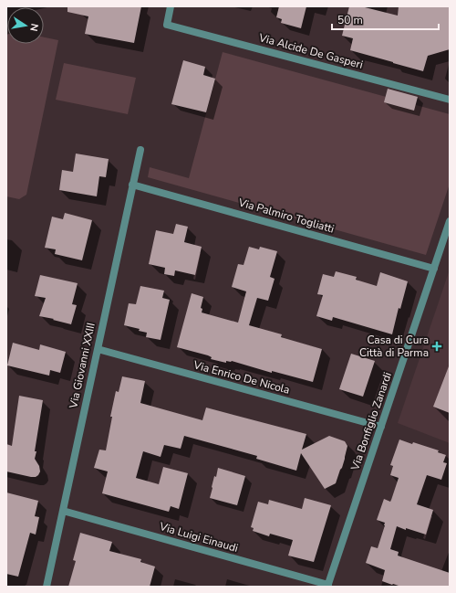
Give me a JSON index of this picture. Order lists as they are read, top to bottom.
{
  "streets": {
    "street": [
      "Via Alcide De Gasperi",
      "Via Palmiro Togliatti",
      "Via Giovanni XXIII",
      "Via Enrico De Nicola",
      "Via Bonfiglio Zanardi",
      "Via Luigi Einaudi"
    ]
  },
  "crossings": [
    ["Via Palmiro Togliatti", "Via Giovanni XXIII"],
    ["Via Palmiro Togliatti", "Via Bonfiglio Zanardi"],
    ["Via Giovanni XXIII", "Via Enrico De Nicola"],
    ["Via Giovanni XXIII", "Via Luigi Einaudi"],
    ["Via Enrico De Nicola", "Via Bonfiglio Zanardi"],
    ["Via Bonfiglio Zanardi", "Via Luigi Einaudi"]
  ],
  "places": {
    "health": ["Casa di Cura Città di Parma"]
  },
  "scale_bar": "50 m",
  "north": "right"
}
